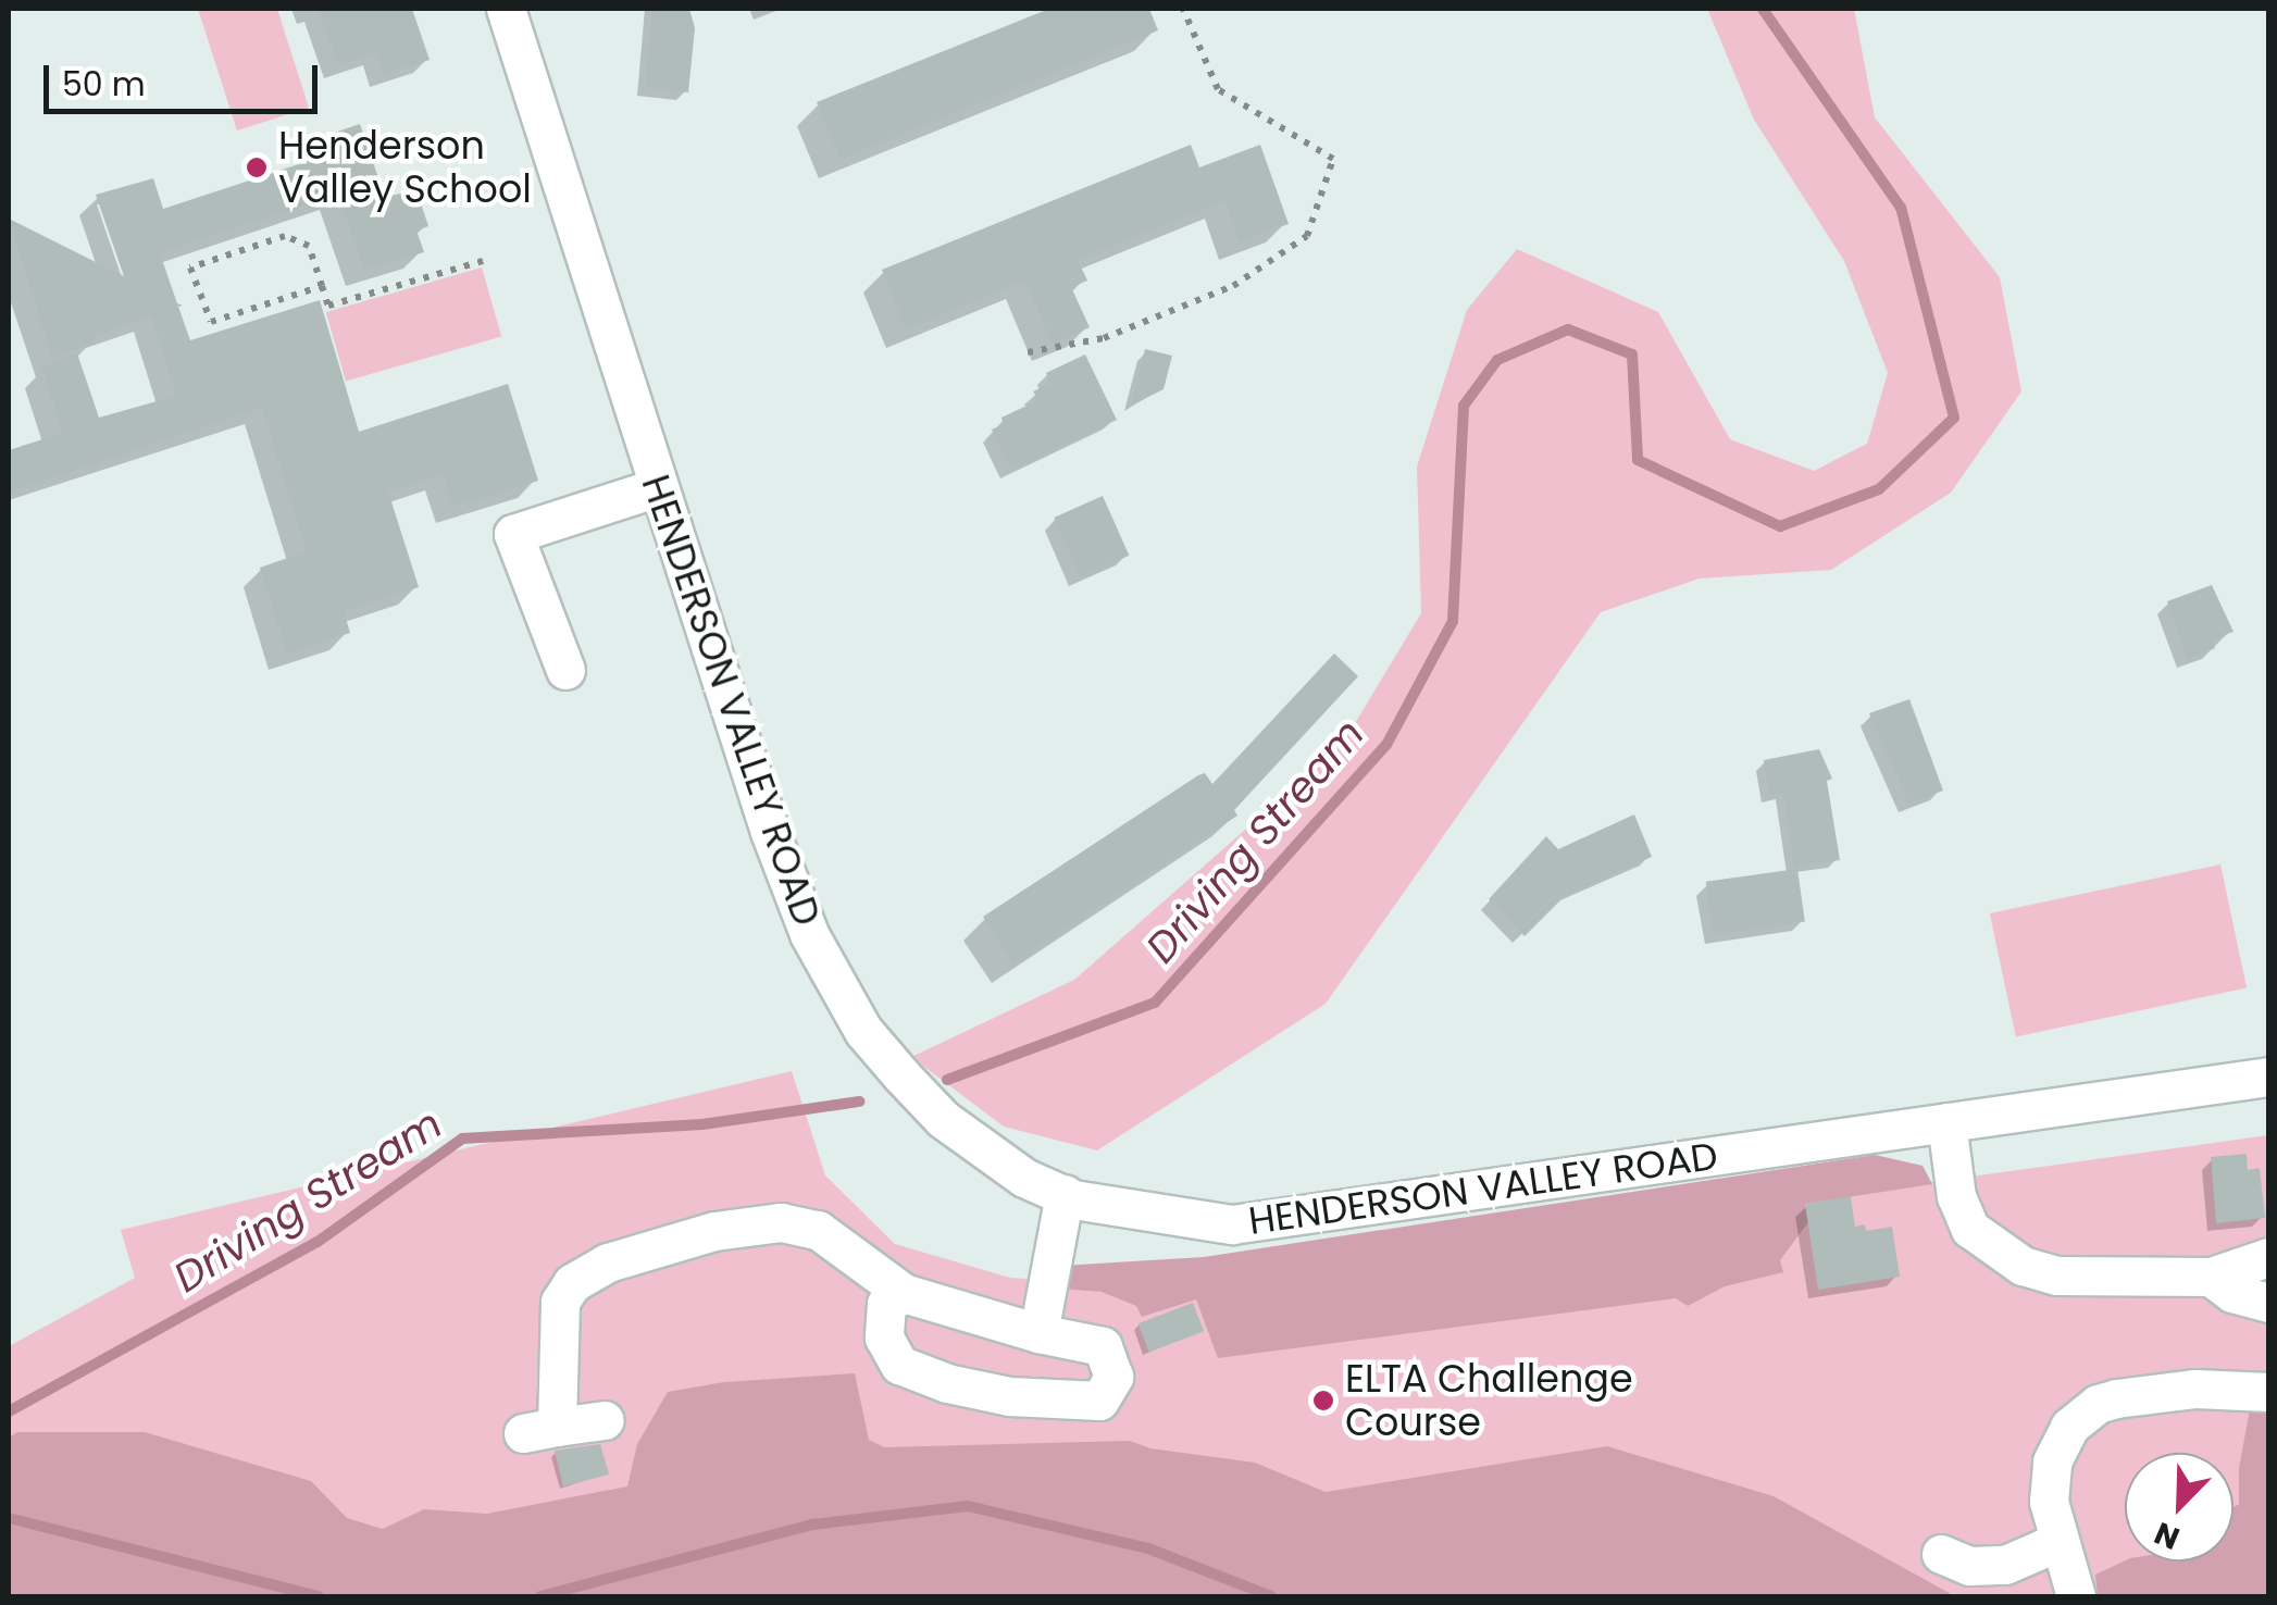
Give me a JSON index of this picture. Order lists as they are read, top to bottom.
{
  "streets": {
    "street": ["HENDERSON VALLEY ROAD"]
  },
  "water": ["Driving Stream"],
  "places": ["Henderson Valley School", "ELTA Challenge Course"],
  "scale_bar": "50 m",
  "north": "bottom left"
}
